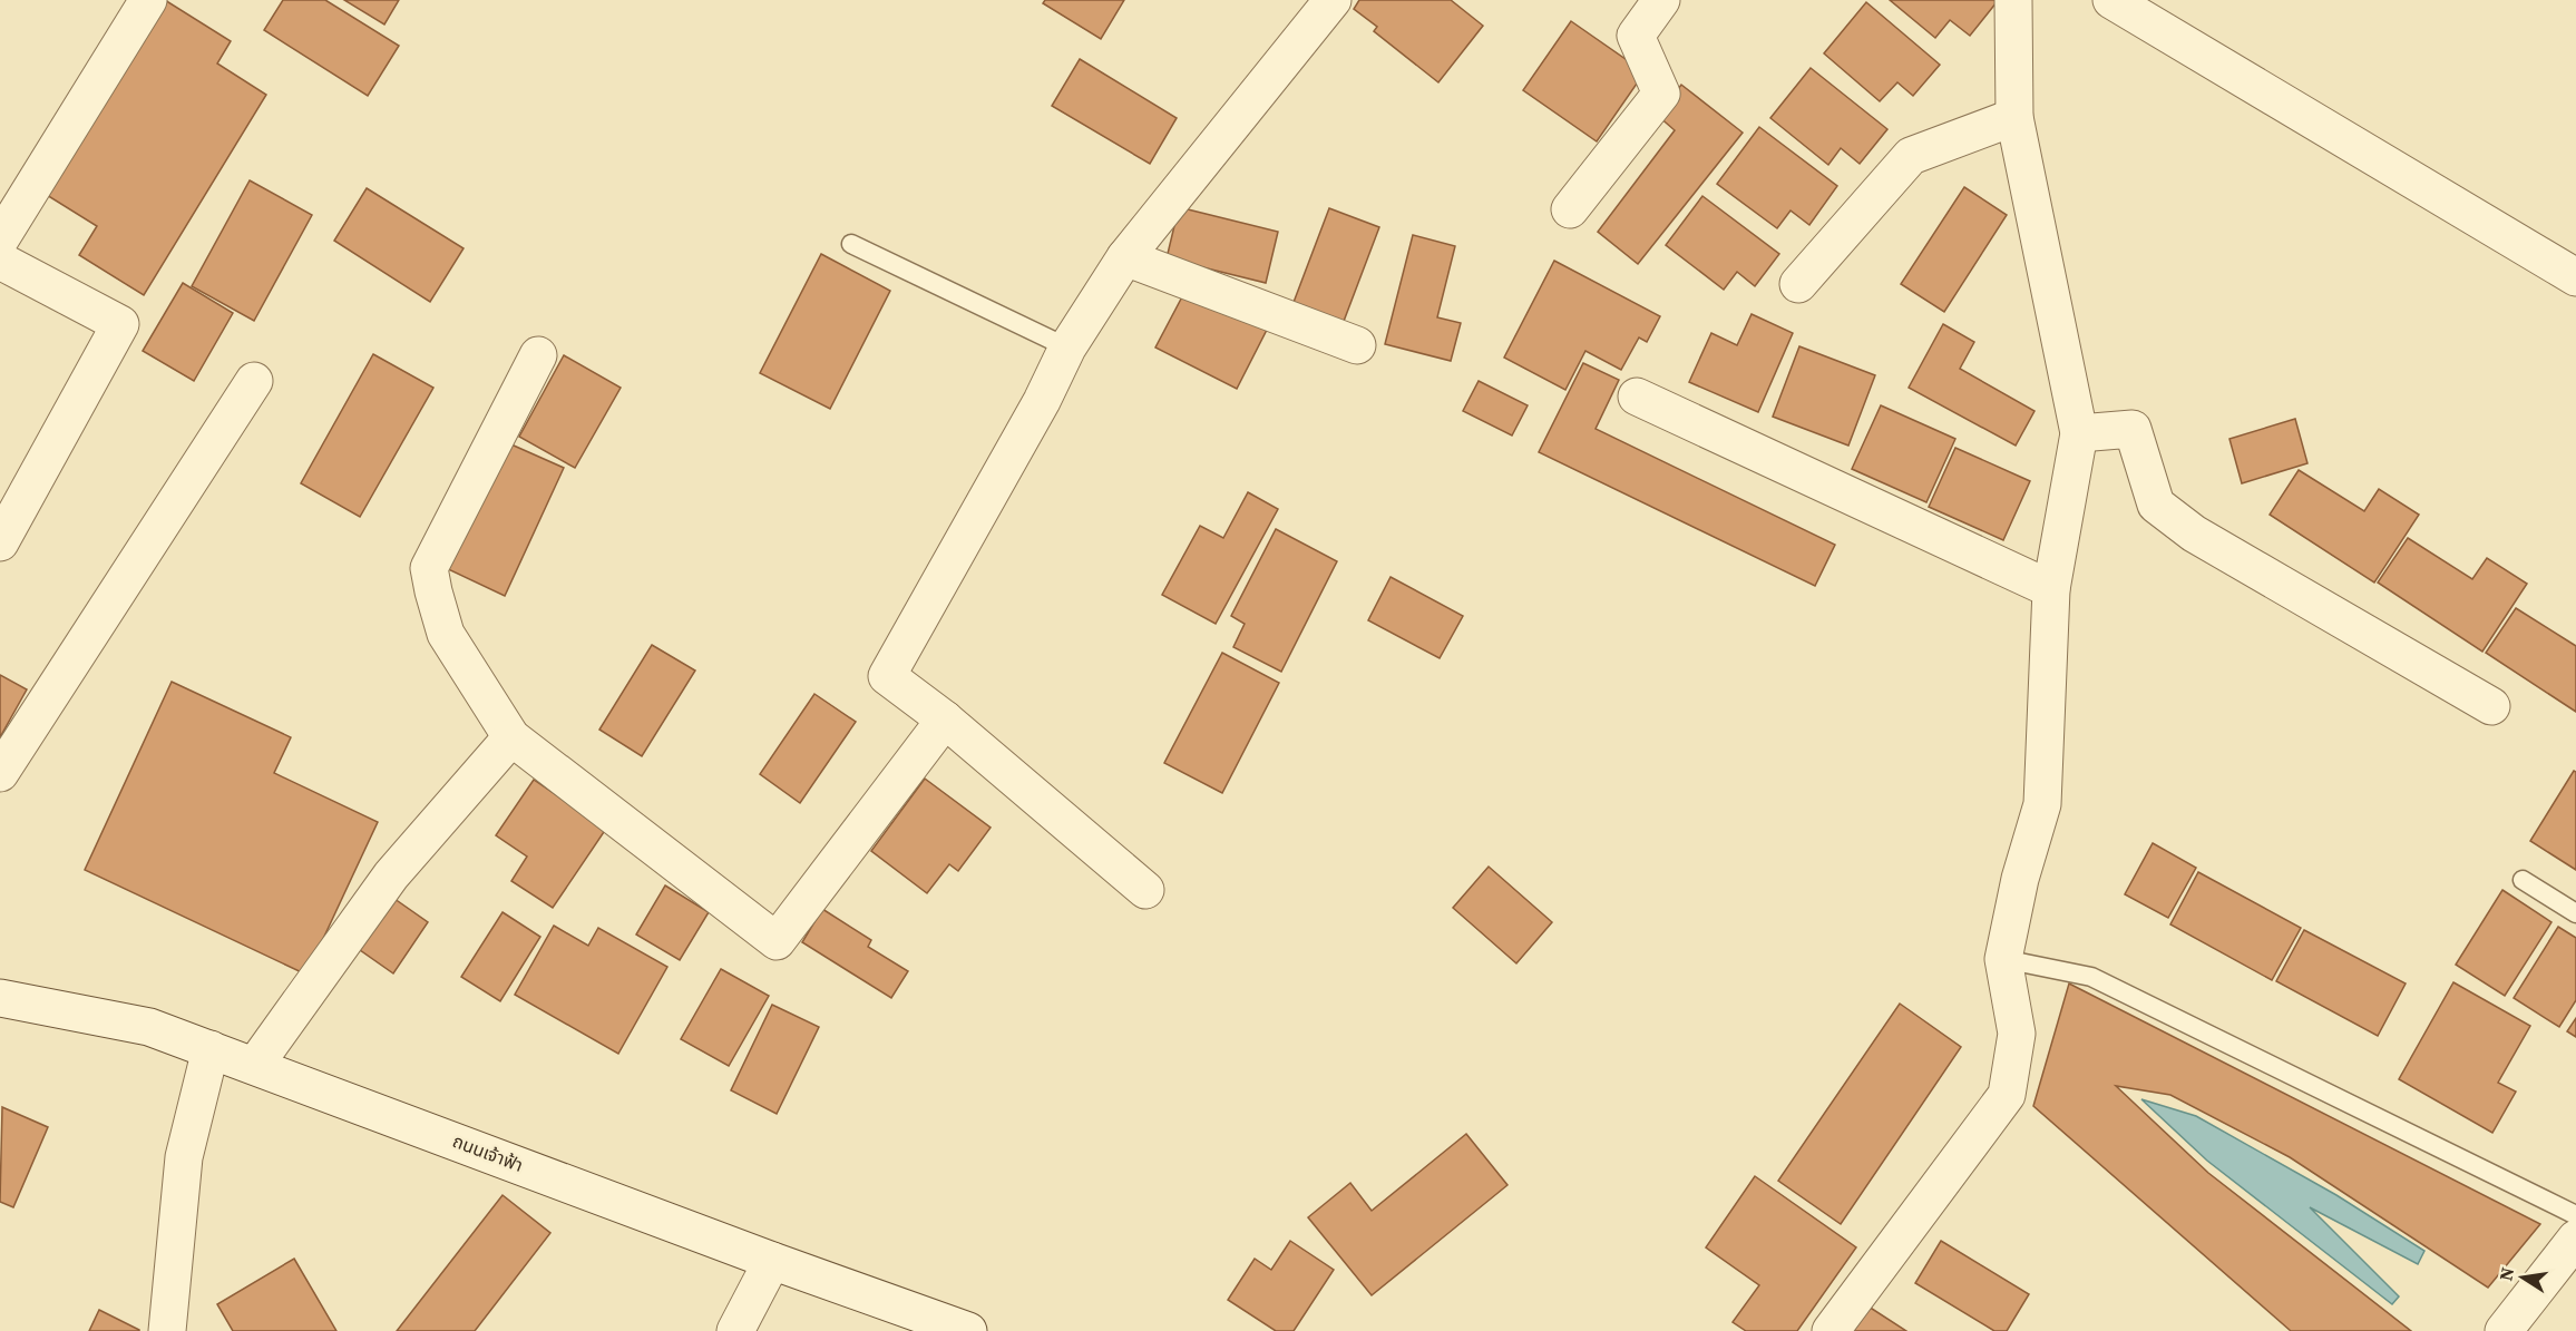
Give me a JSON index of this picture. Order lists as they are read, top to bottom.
{
  "streets": {
    "street": ["ถนนเจ้าฟ้า"]
  },
  "north": "left"
}
